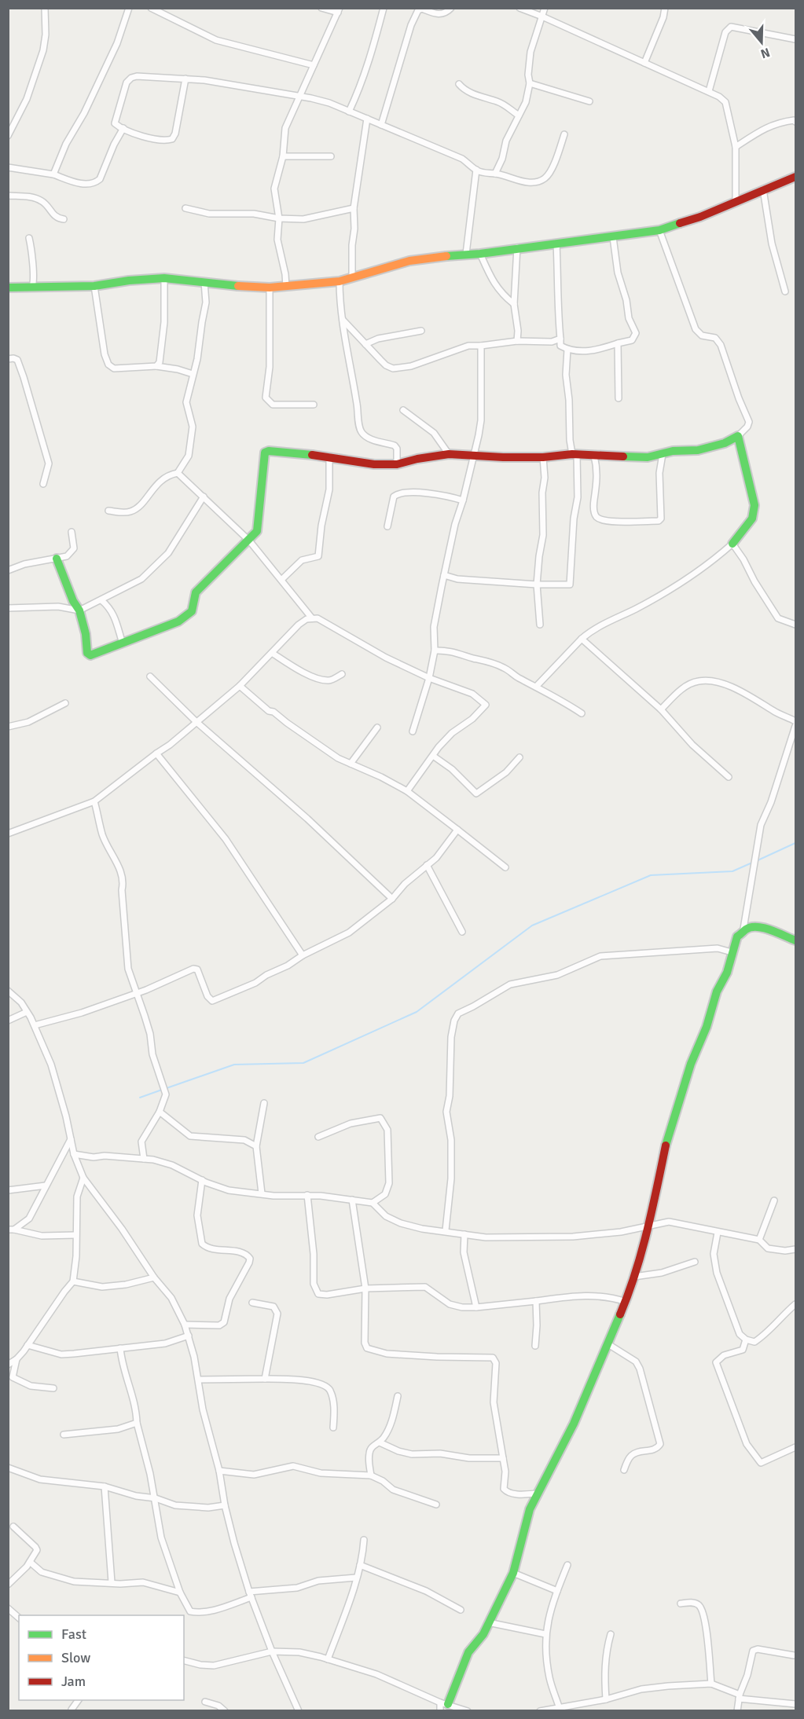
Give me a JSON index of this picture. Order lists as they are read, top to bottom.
{
  "legend": ["Fast", "Slow", "Jam"],
  "north": "bottom"
}
